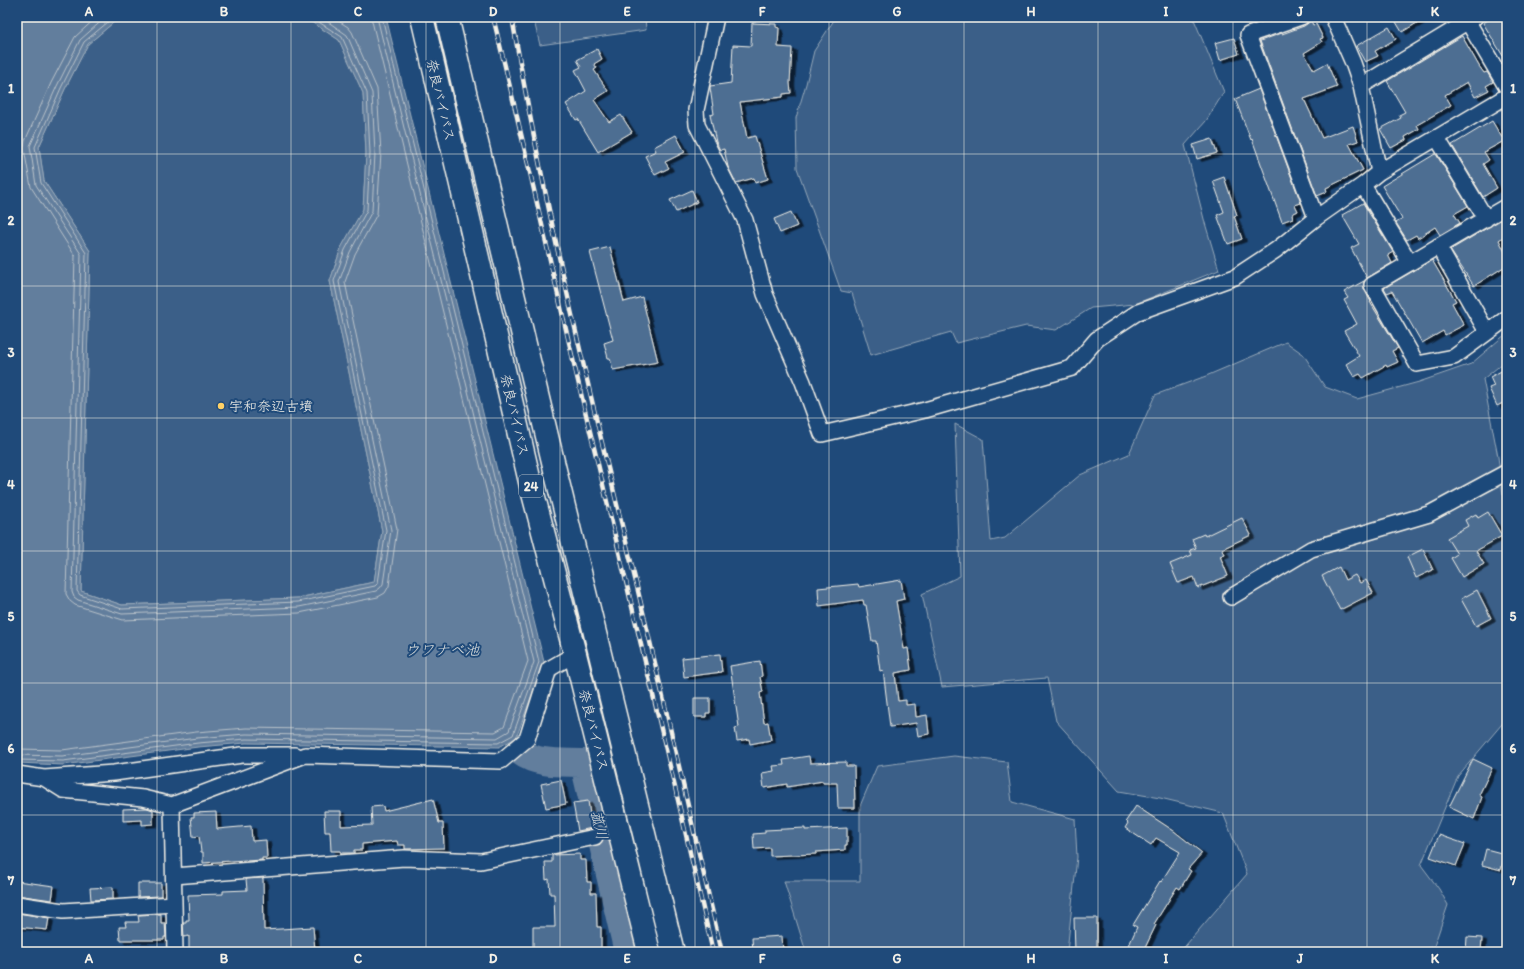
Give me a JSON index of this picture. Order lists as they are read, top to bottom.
{
  "streets": {
    "highway": ["奈良バイパス", "24"]
  },
  "water": ["ウワナベ池", "菰川"],
  "places": ["宇和奈辺古墳"],
  "grid": {
    "columns": [
      "A",
      "B",
      "C",
      "D",
      "E",
      "F",
      "G",
      "H",
      "I",
      "J",
      "K"
    ],
    "rows": [
      "1",
      "2",
      "3",
      "4",
      "5",
      "6",
      "7"
    ]
  }
}
